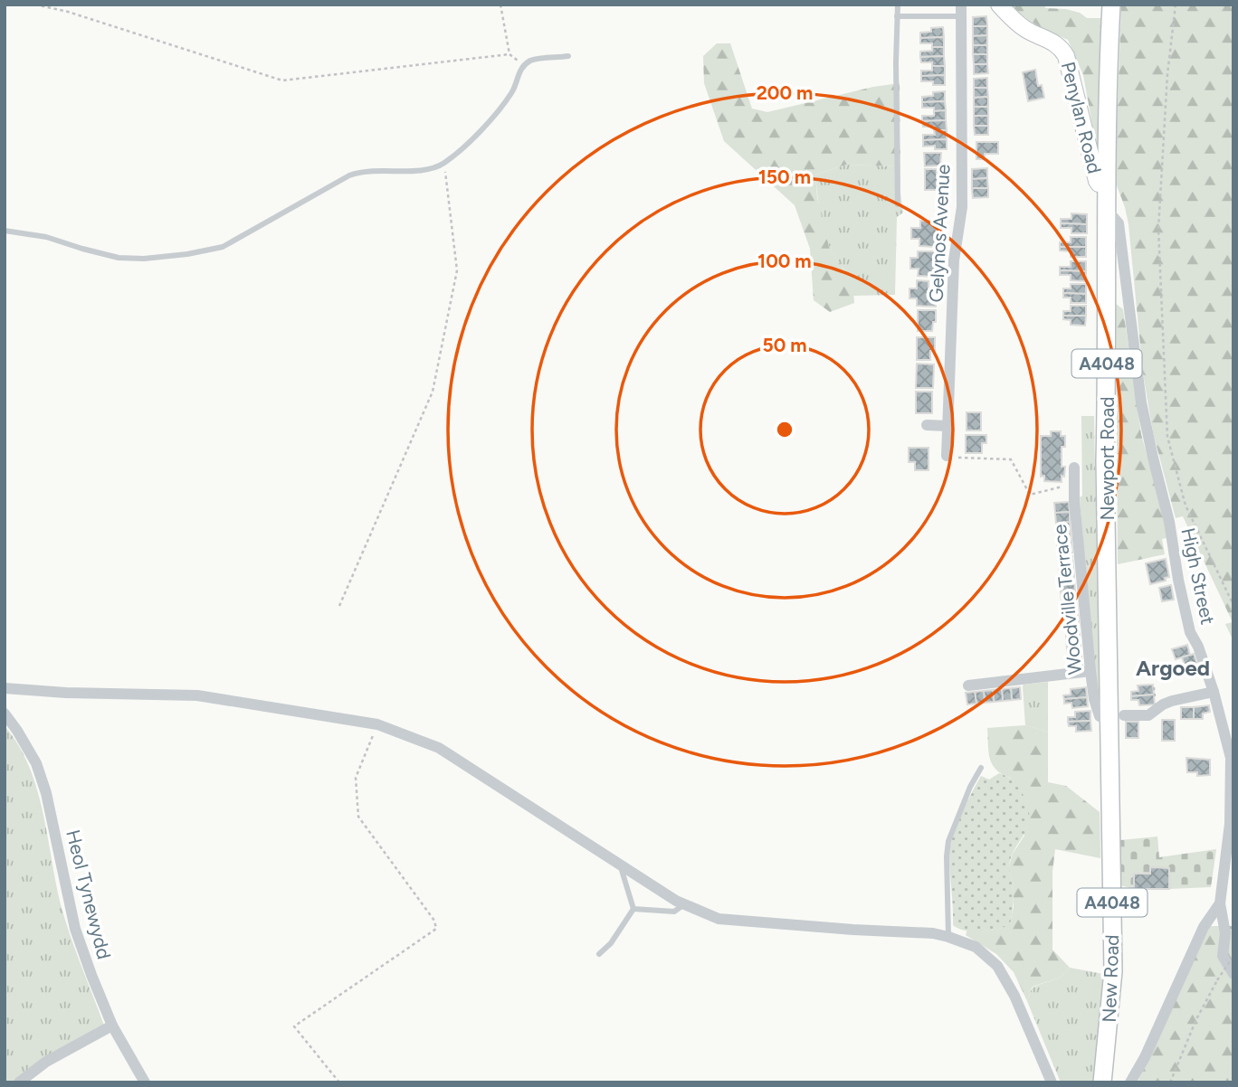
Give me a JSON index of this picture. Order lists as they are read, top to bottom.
{
  "streets": {
    "main road": [
      "Penylan Road",
      "A4048",
      "Newport Road",
      "New Road"
    ],
    "street": [
      "Gelynos Avenue",
      "High Street",
      "Woodville Terrace",
      "Heol Tynewydd"
    ]
  },
  "crossings": [
    ["Penylan Road", "Newport Road"],
    ["Newport Road", "High Street"],
    ["Newport Road", "Woodville Terrace"],
    ["Newport Road", "New Road"],
    ["Woodville Terrace", "New Road"]
  ],
  "districts": ["Argoed"],
  "rings": [
    "200 m",
    "150 m",
    "100 m",
    "50 m"
  ]
}
